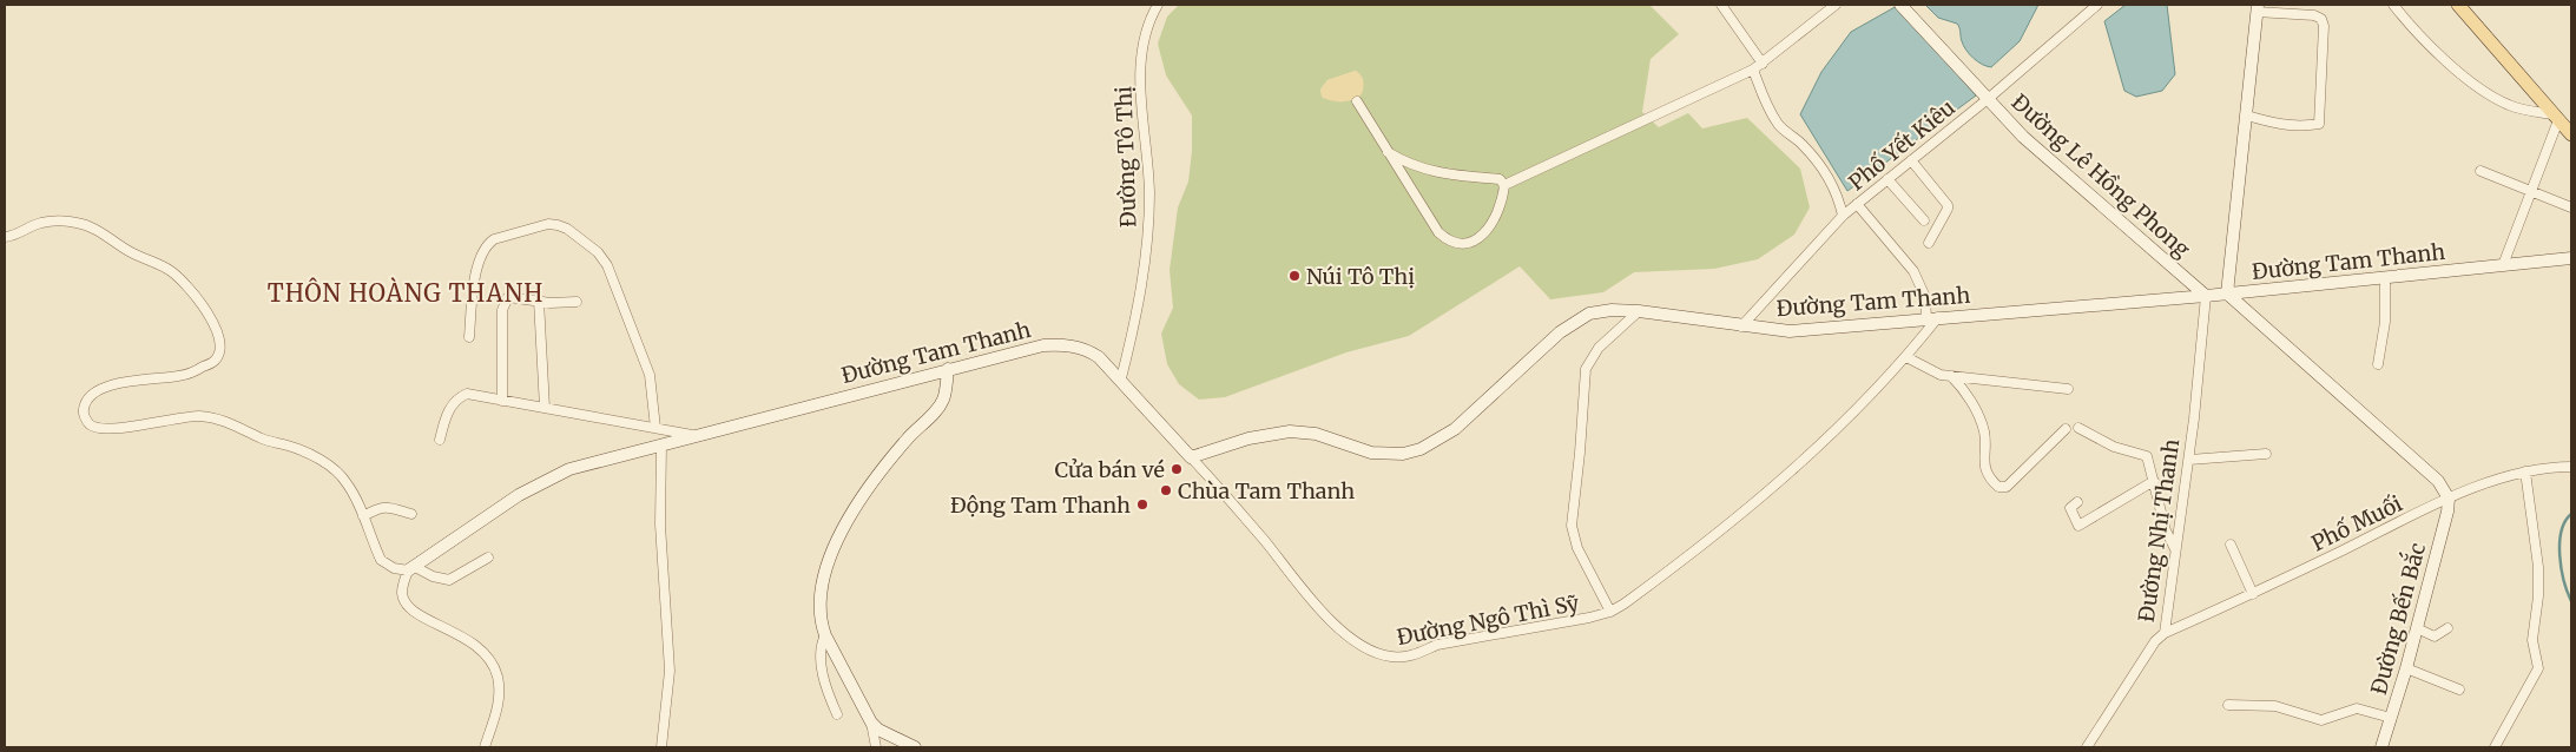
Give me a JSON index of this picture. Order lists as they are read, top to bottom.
{
  "streets": {
    "street": [
      "Phố Yết Kiêu",
      "Đường Tô Thị",
      "Đường Lê Hồng Phong",
      "Đường Tam Thanh",
      "Phố Muối",
      "Đường Nhị Thanh",
      "Đường Bến Bắc",
      "Đường Ngô Thì Sỹ"
    ]
  },
  "crossings": [
    ["Phố Yết Kiêu", "Đường Lê Hồng Phong"],
    ["Phố Yết Kiêu", "Đường Tam Thanh"],
    ["Đường Tô Thị", "Đường Tam Thanh"],
    ["Đường Lê Hồng Phong", "Đường Tam Thanh"],
    ["Đường Lê Hồng Phong", "Đường Nhị Thanh"],
    ["Đường Tam Thanh", "Đường Nhị Thanh"],
    ["Đường Tam Thanh", "Đường Ngô Thì Sỹ"],
    ["Phố Muối", "Đường Nhị Thanh"],
    ["Phố Muối", "Đường Bến Bắc"]
  ],
  "districts": ["THÔN HOÀNG THANH"],
  "places": [
    "Núi Tô Thị",
    "Cửa bán vé",
    "Chùa Tam Thanh",
    "Động Tam Thanh"
  ]
}
